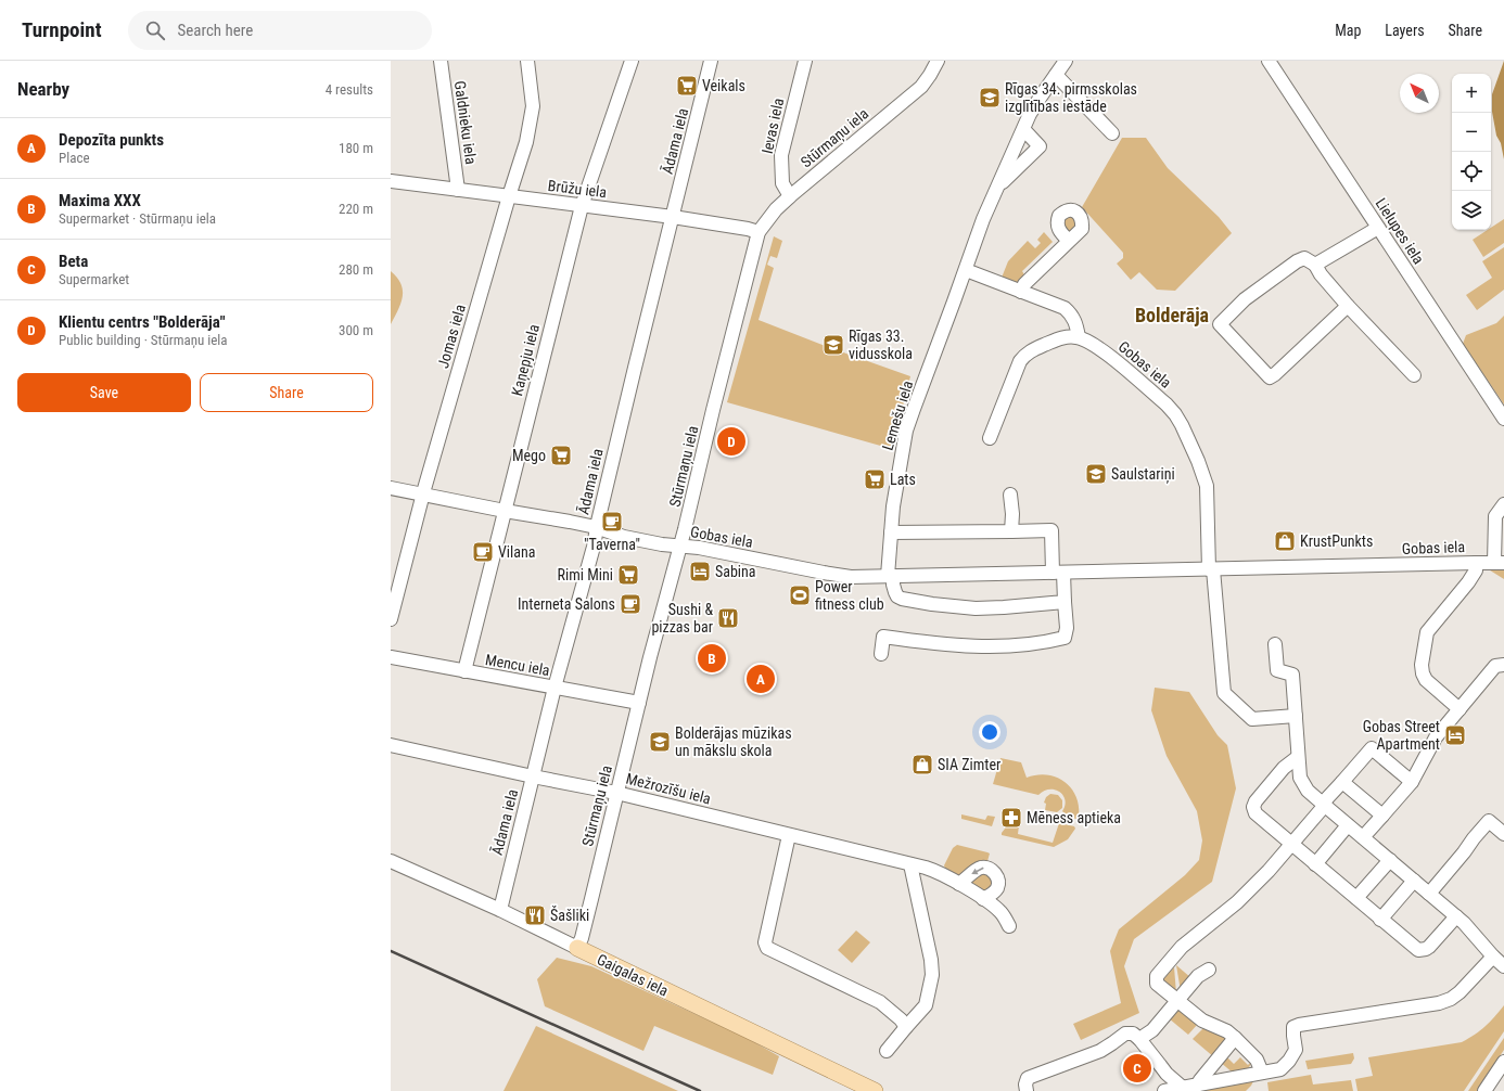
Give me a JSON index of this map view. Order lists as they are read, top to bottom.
{
  "streets": {
    "main road": ["Gaigalas iela"],
    "street": [
      "Galdnieku iela",
      "Ievas iela",
      "Stūrmaņu iela",
      "Ādama iela",
      "Brūžu iela",
      "Lielupes iela",
      "Jomas iela",
      "Kaņepju iela",
      "Gobas iela",
      "Lemešu iela",
      "Mencu iela",
      "Mežrozīšu iela"
    ]
  },
  "crossings": [
    ["Galdnieku iela", "Brūžu iela"],
    ["Ievas iela", "Stūrmaņu iela"],
    ["Stūrmaņu iela", "Brūžu iela"],
    ["Stūrmaņu iela", "Gobas iela"],
    ["Stūrmaņu iela", "Mencu iela"],
    ["Stūrmaņu iela", "Mežrozīšu iela"],
    ["Stūrmaņu iela", "Gaigalas iela"],
    ["Ādama iela", "Brūžu iela"],
    ["Ādama iela", "Gobas iela"],
    ["Ādama iela", "Mencu iela"],
    ["Ādama iela", "Mežrozīšu iela"],
    ["Ādama iela", "Gaigalas iela"],
    ["Brūžu iela", "Jomas iela"],
    ["Brūžu iela", "Kaņepju iela"],
    ["Jomas iela", "Gobas iela"],
    ["Kaņepju iela", "Gobas iela"],
    ["Kaņepju iela", "Mencu iela"],
    ["Gobas iela", "Lemešu iela"]
  ],
  "districts": ["Bolderāja"],
  "places": {
    "supermarket": [
      "Veikals",
      "Mego",
      "Lats",
      "Rimi Mini"
    ],
    "school or university": [
      "Rīgas 34. pirmsskolas izglītības iestāde",
      "Rīgas 33. vidusskola",
      "Saulstariņi",
      "Bolderājas mūzikas un mākslu skola"
    ],
    "cafe": ["\"Taverna\"", "Vilana", "Interneta Salons"],
    "shop": ["KrustPunkts", "SIA Zimter"],
    "hotel": ["Sabina", "Gobas Street Apartment"],
    "sports": ["Power fitness club"],
    "restaurant": ["Sushi & pizzas bar", "Šašliki"],
    "pharmacy": ["Mēness aptieka"]
  },
  "north": "top left",
  "page": {
    "header": "Turnpoint",
    "search": "Search here",
    "nav": ["Map", "Layers", "Share"],
    "heading": ["Nearby", "4 results"],
    "map_buttons": ["+", "−"],
    "list": [
      {
        "mark": "A",
        "name": "Depozīta punkts",
        "note": "Place",
        "value": "180 m"
      },
      {
        "mark": "B",
        "name": "Maxima XXX",
        "note": "Supermarket · Stūrmaņu iela",
        "value": "220 m"
      },
      {
        "mark": "C",
        "name": "Beta",
        "note": "Supermarket",
        "value": "280 m"
      },
      {
        "mark": "D",
        "name": "Klientu centrs \"Bolderāja\"",
        "note": "Public building · Stūrmaņu iela",
        "value": "300 m"
      }
    ],
    "buttons": ["Save", "Share"],
    "pins": [
      "D",
      "B",
      "A",
      "C"
    ]
  }
}
